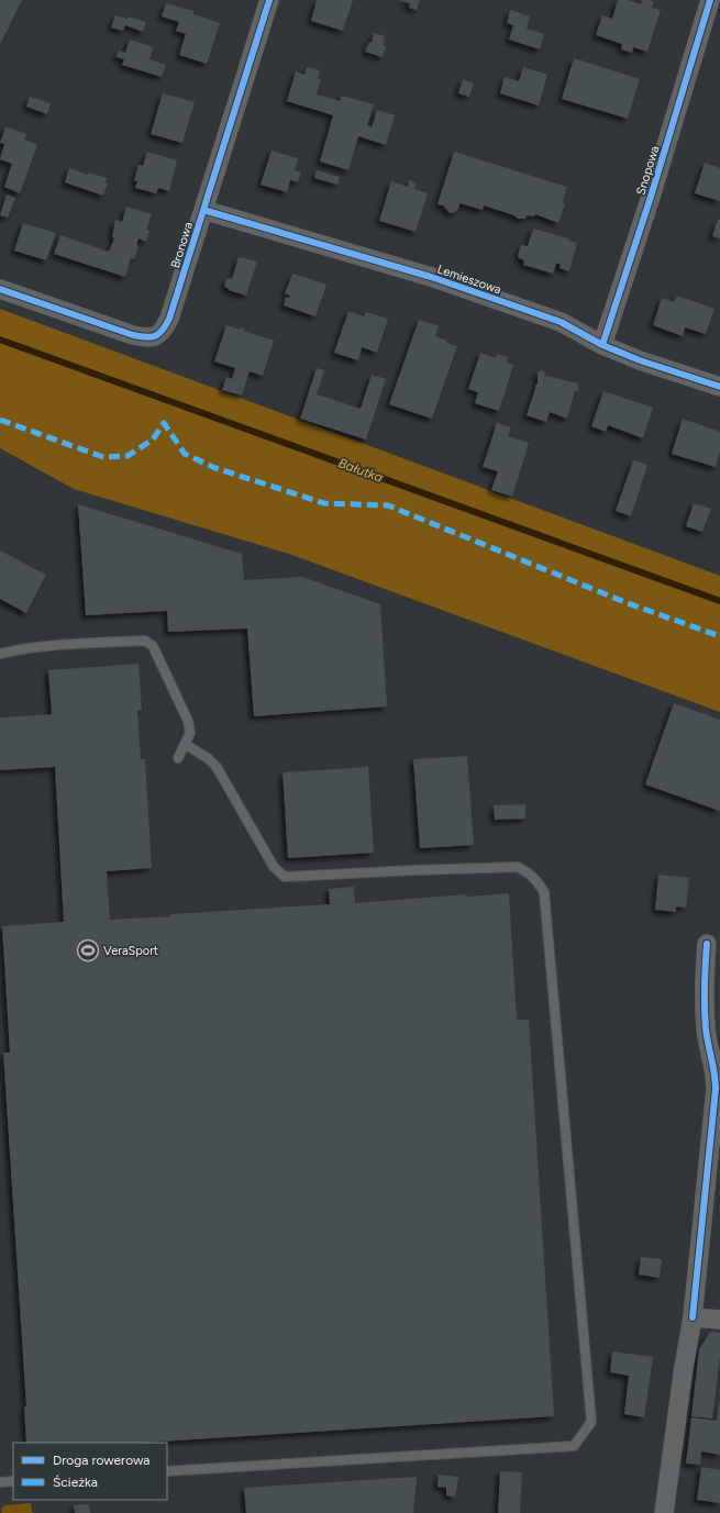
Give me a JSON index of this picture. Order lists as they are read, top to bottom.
{
  "streets": {
    "street": ["Snopowa", "Bronowa", "Lemieszowa"]
  },
  "crossings": [
    ["Snopowa", "Lemieszowa"],
    ["Bronowa", "Lemieszowa"]
  ],
  "water": ["Bałutka"],
  "places": {
    "sports": ["VeraSport"]
  },
  "legend": ["Droga rowerowa", "Ścieżka"]
}
